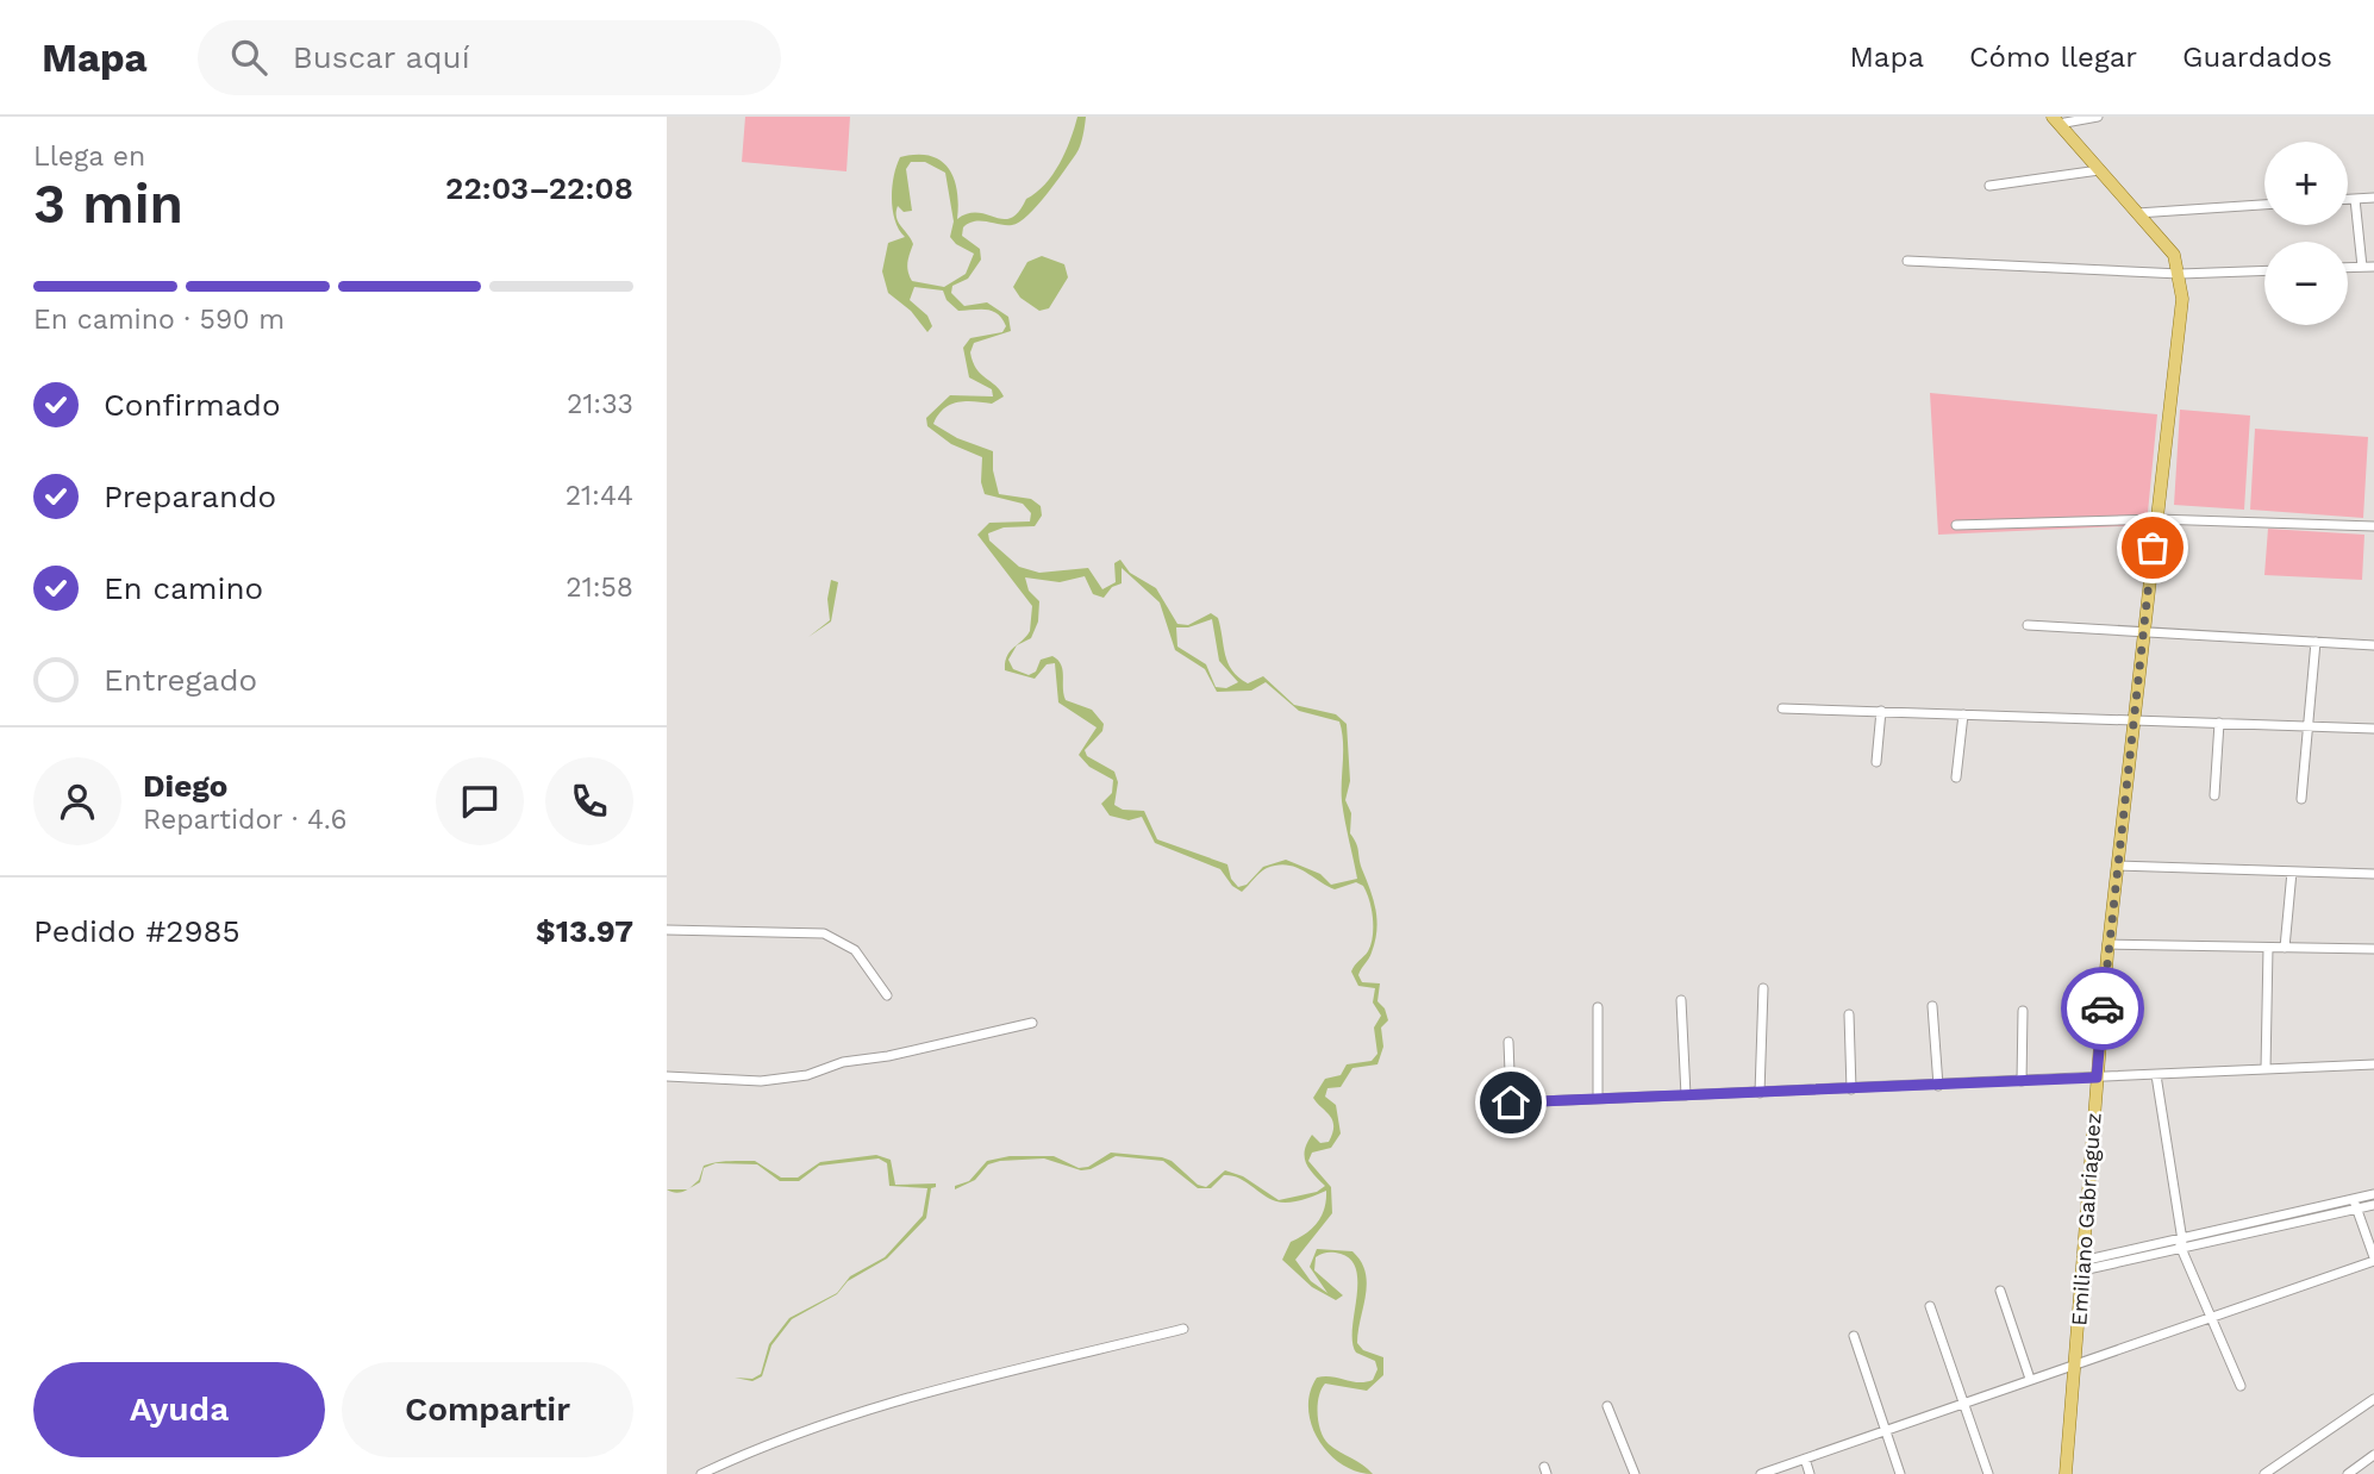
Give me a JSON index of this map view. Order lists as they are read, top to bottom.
{
  "streets": {
    "main road": ["Emiliano Gabriaguez"]
  },
  "page": {
    "header": "Mapa",
    "search": "Buscar aquí",
    "nav": ["Mapa", "Cómo llegar", "Guardados"],
    "heading": ["3 min", "Llega en", "22:03–22:08"],
    "panel": [
      "Diego",
      "Repartidor · 4.6",
      "Pedido #2985",
      "$13.97"
    ],
    "map_buttons": ["+", "−"],
    "bar": "En camino · 590 m",
    "list": [
      ["Confirmado", "21:33"],
      ["Preparando", "21:44"],
      ["En camino", "21:58"],
      "Entregado"
    ],
    "buttons": ["Ayuda", "Compartir"]
  }
}
